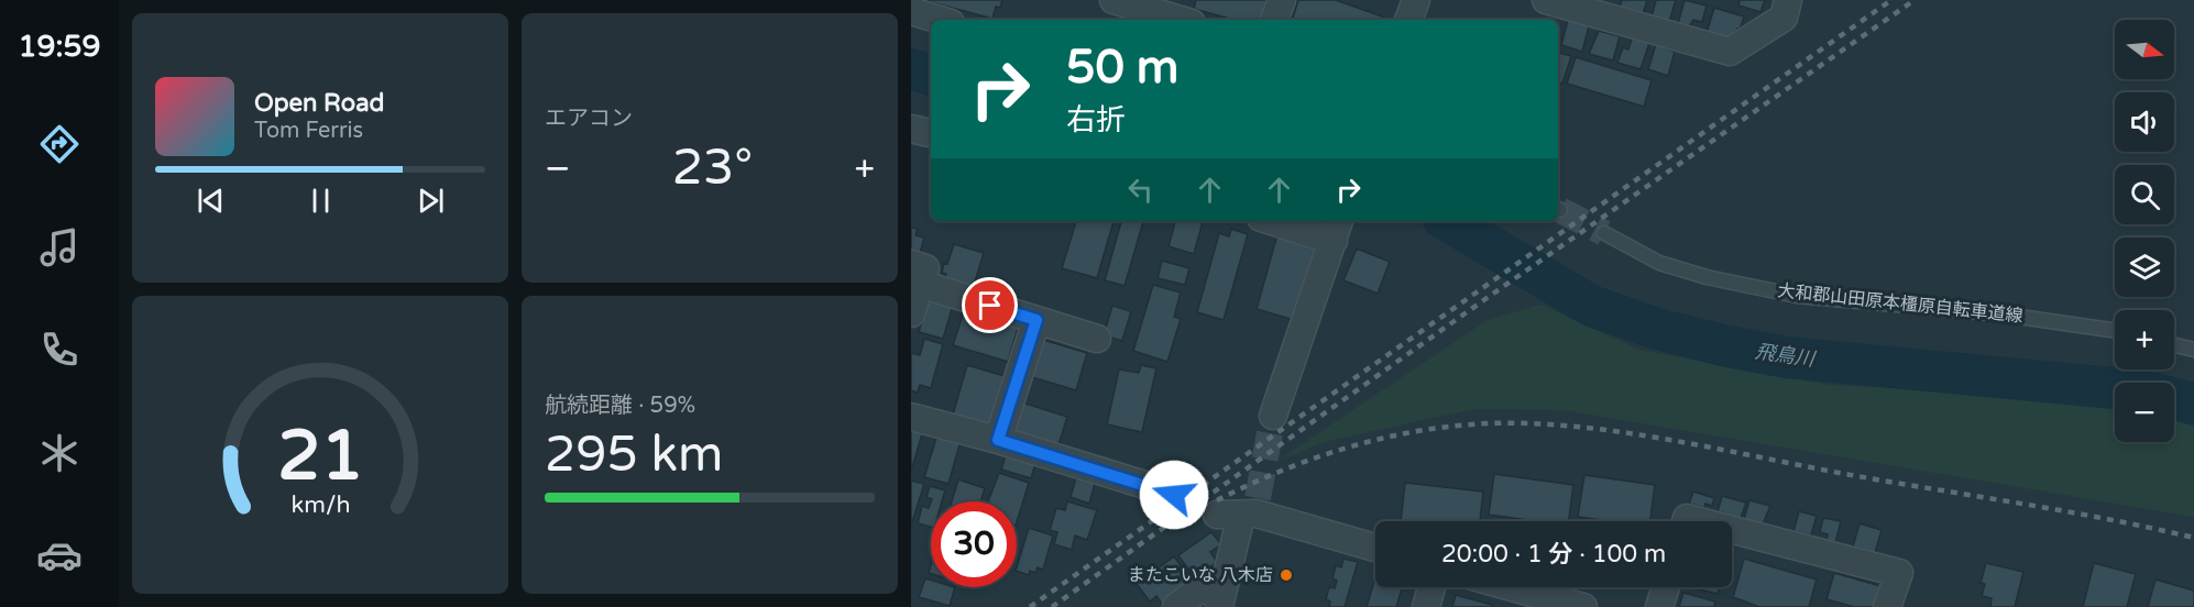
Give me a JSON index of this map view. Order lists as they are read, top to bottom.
{
  "streets": {
    "lane": ["大和郡山田原本橿原自転車道線"]
  },
  "water": ["飛鳥川"],
  "places": ["またこいな 八木店"],
  "north": "right",
  "page": {
    "tabs": "19:59",
    "tile": [
      "エアコン",
      ["航続距離 · 59%", "295 km"]
    ],
    "map_buttons": ["+", "−"],
    "turn": ["50 m", "右折"],
    "song": ["Open Road", "Tom Ferris"],
    "heat": ["−", "23°", "+"],
    "limit": "30",
    "trip": "20:00 · 1 分 · 100 m",
    "gauge": ["21", "km/h"]
  }
}
